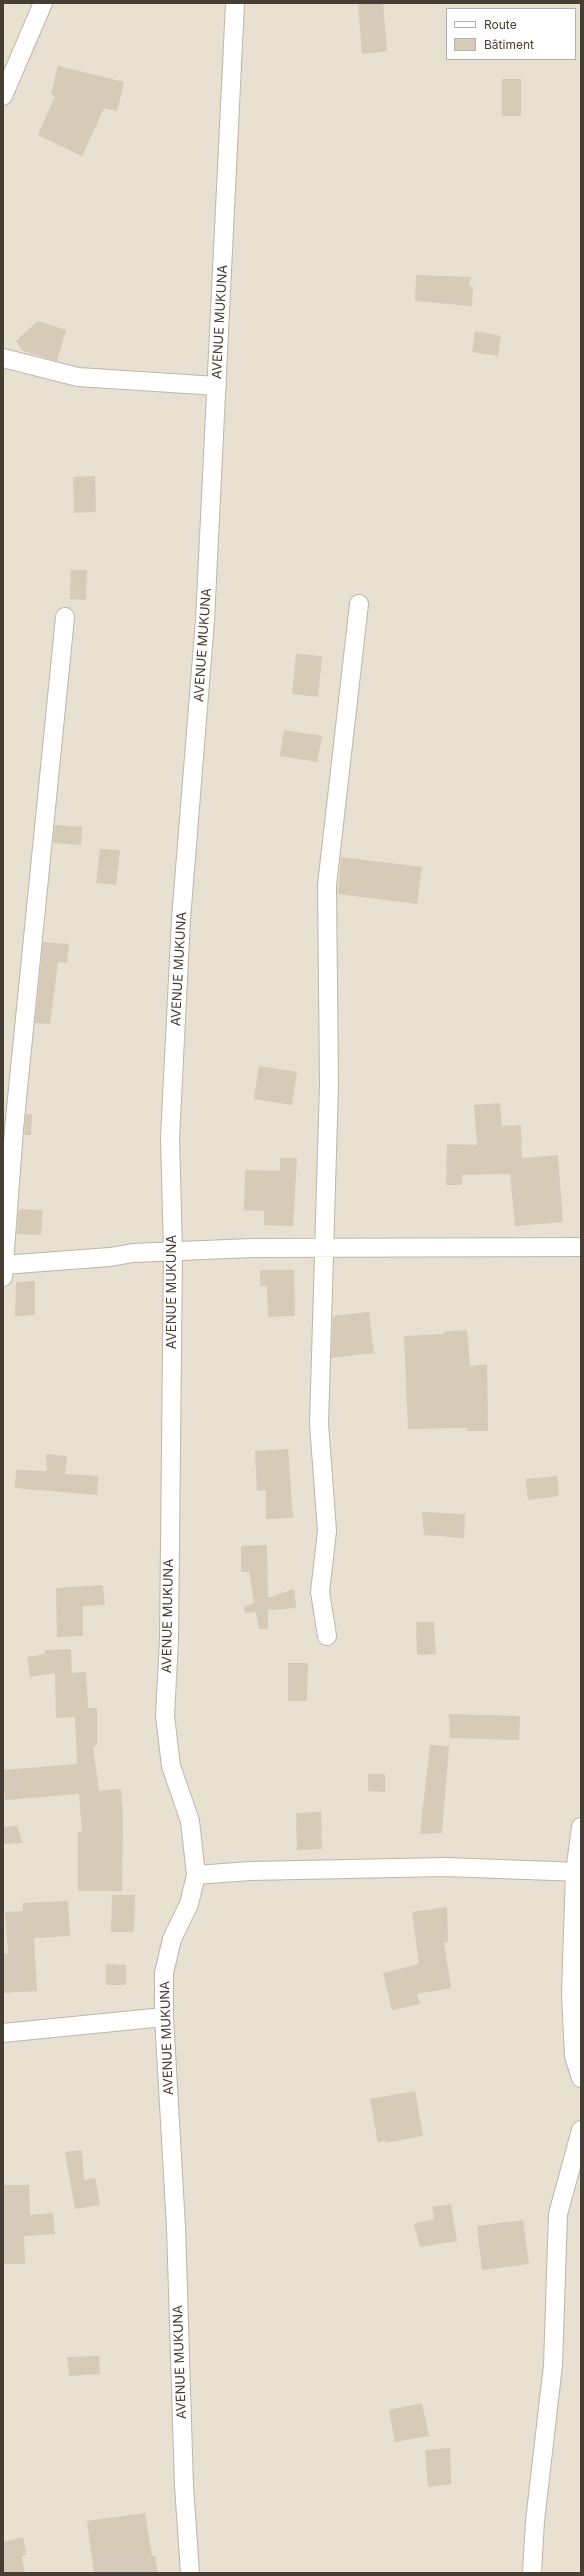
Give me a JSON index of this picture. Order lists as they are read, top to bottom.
{
  "streets": {
    "street": ["AVENUE MUKUNA"]
  },
  "legend": ["Route", "Bâtiment"]
}
